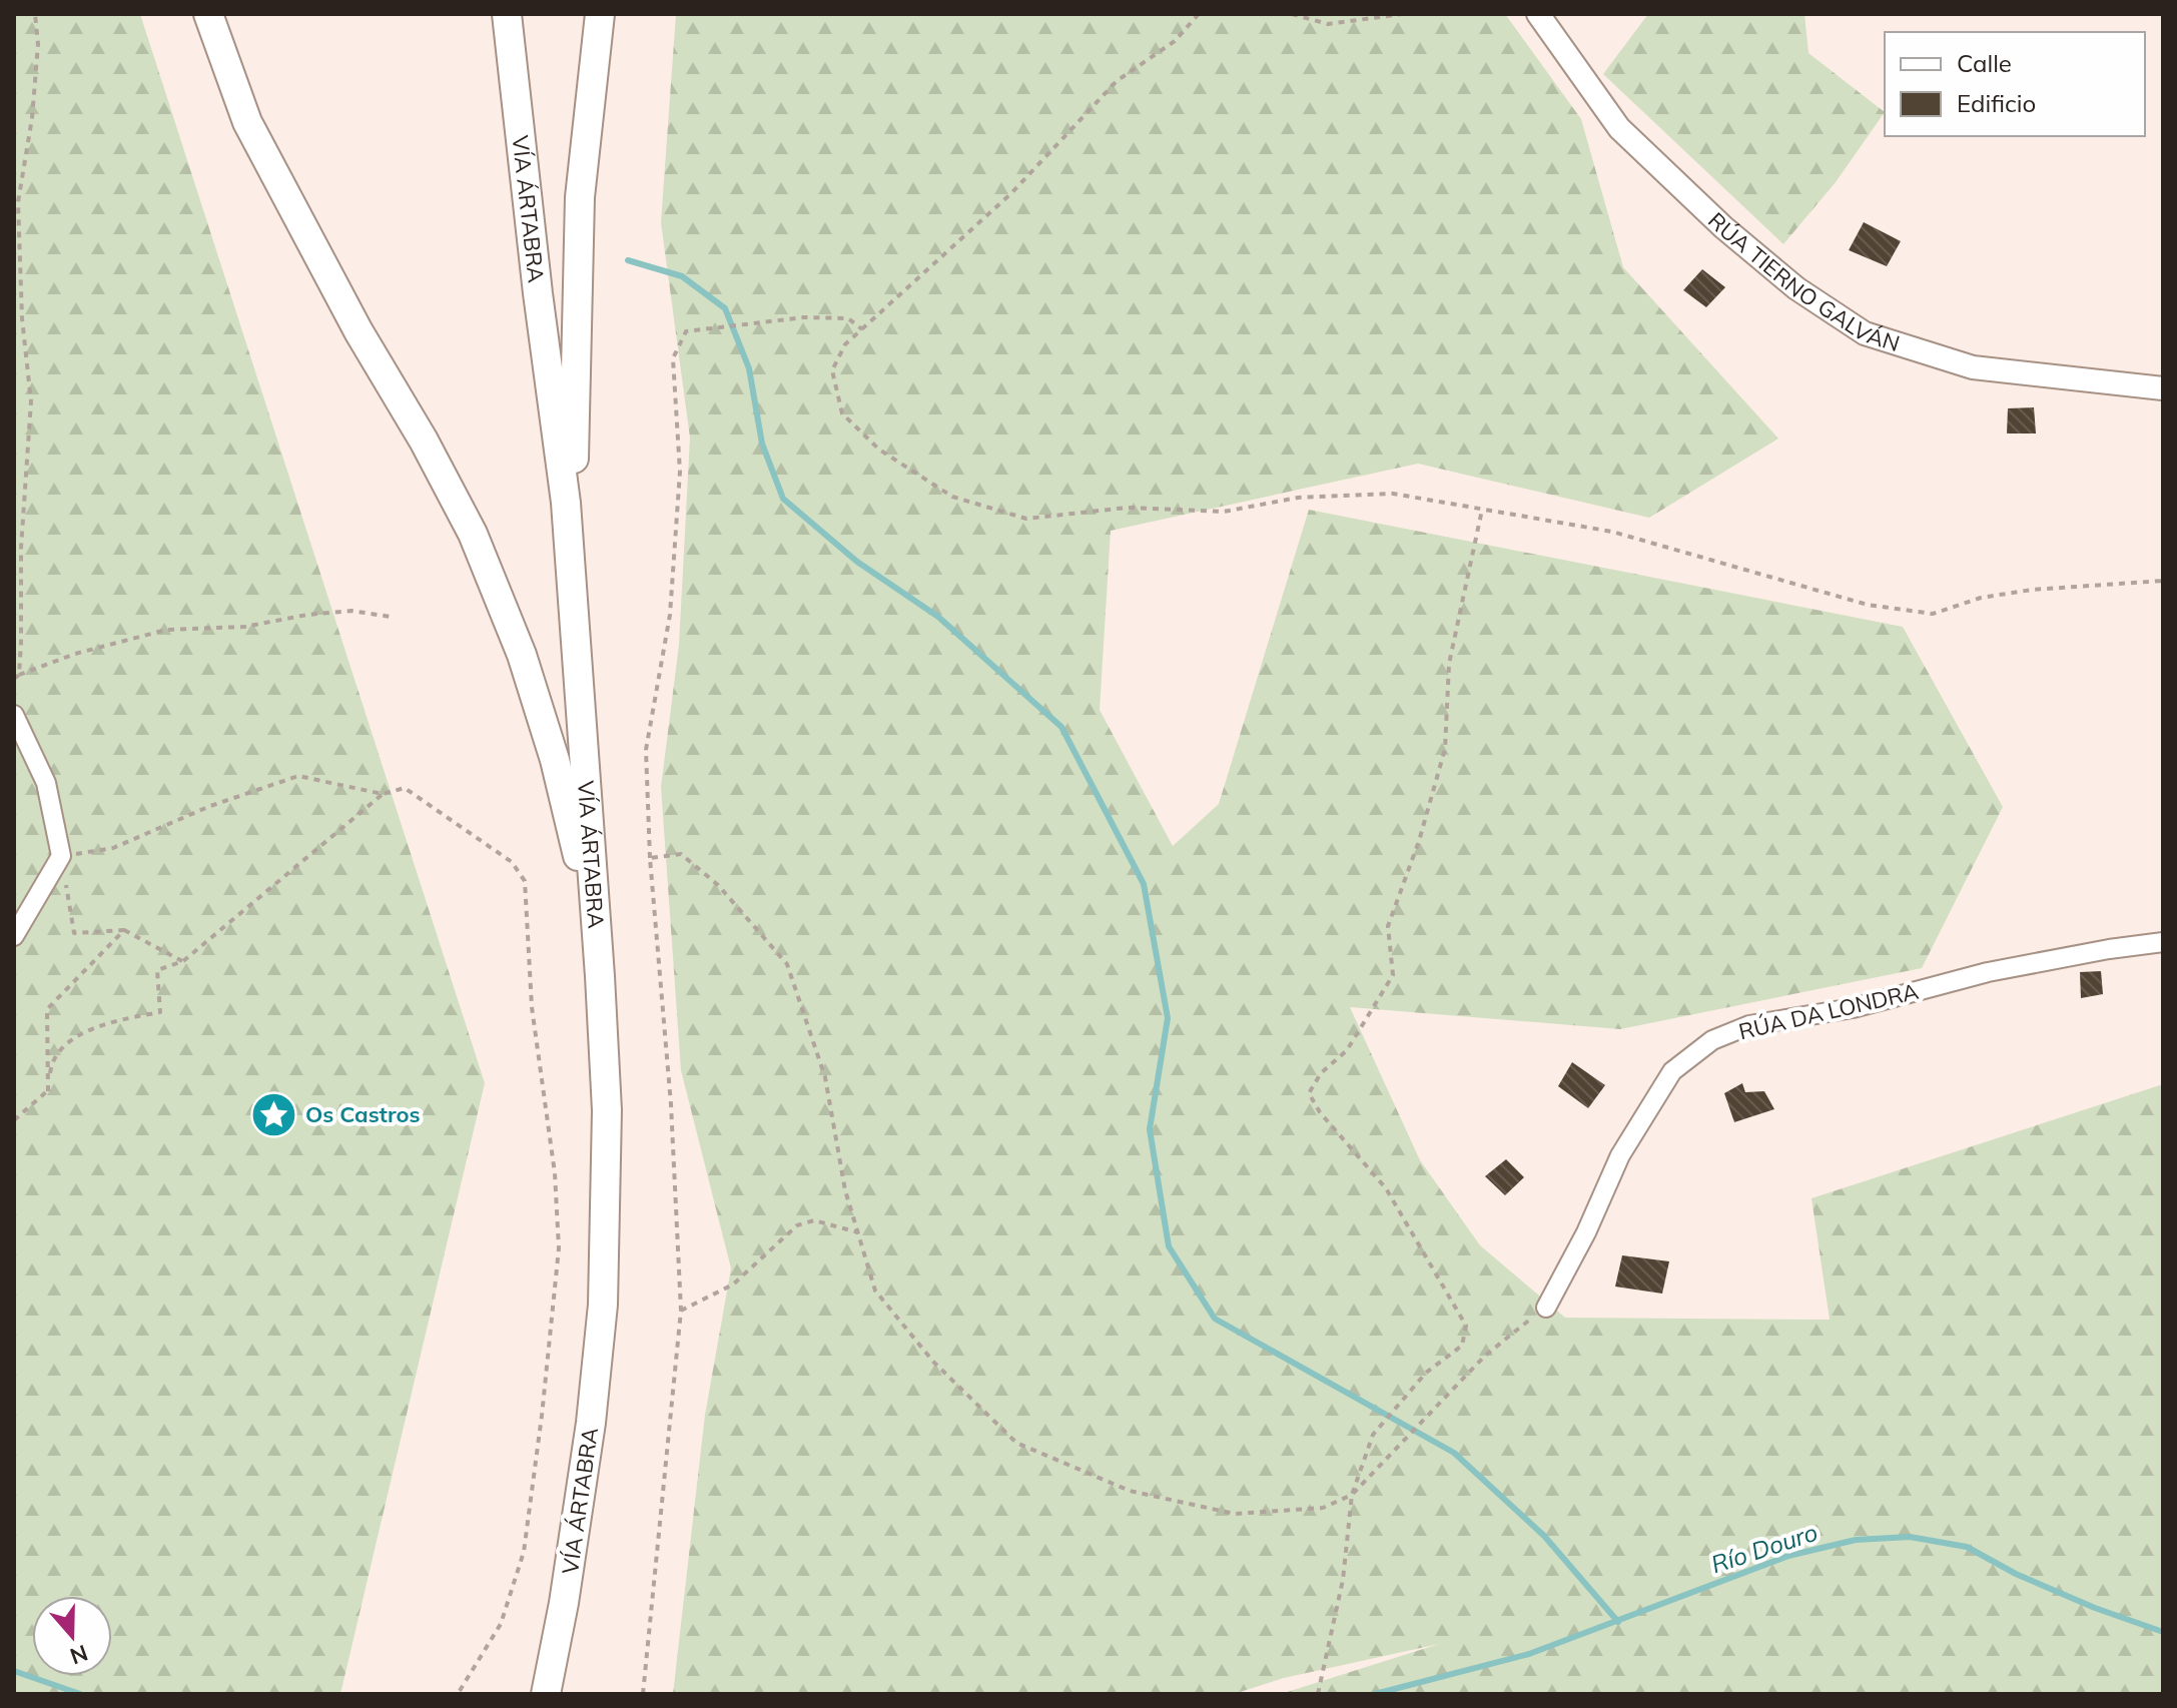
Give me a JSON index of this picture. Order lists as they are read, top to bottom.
{
  "streets": {
    "highway": ["VÍA ÁRTABRA"],
    "street": ["RÚA TIERNO GALVÁN", "RÚA DA LONDRA"]
  },
  "water": ["Río Douro"],
  "places": {
    "place": ["Os Castros"]
  },
  "legend": ["Calle", "Edificio"],
  "north": "bottom"
}
